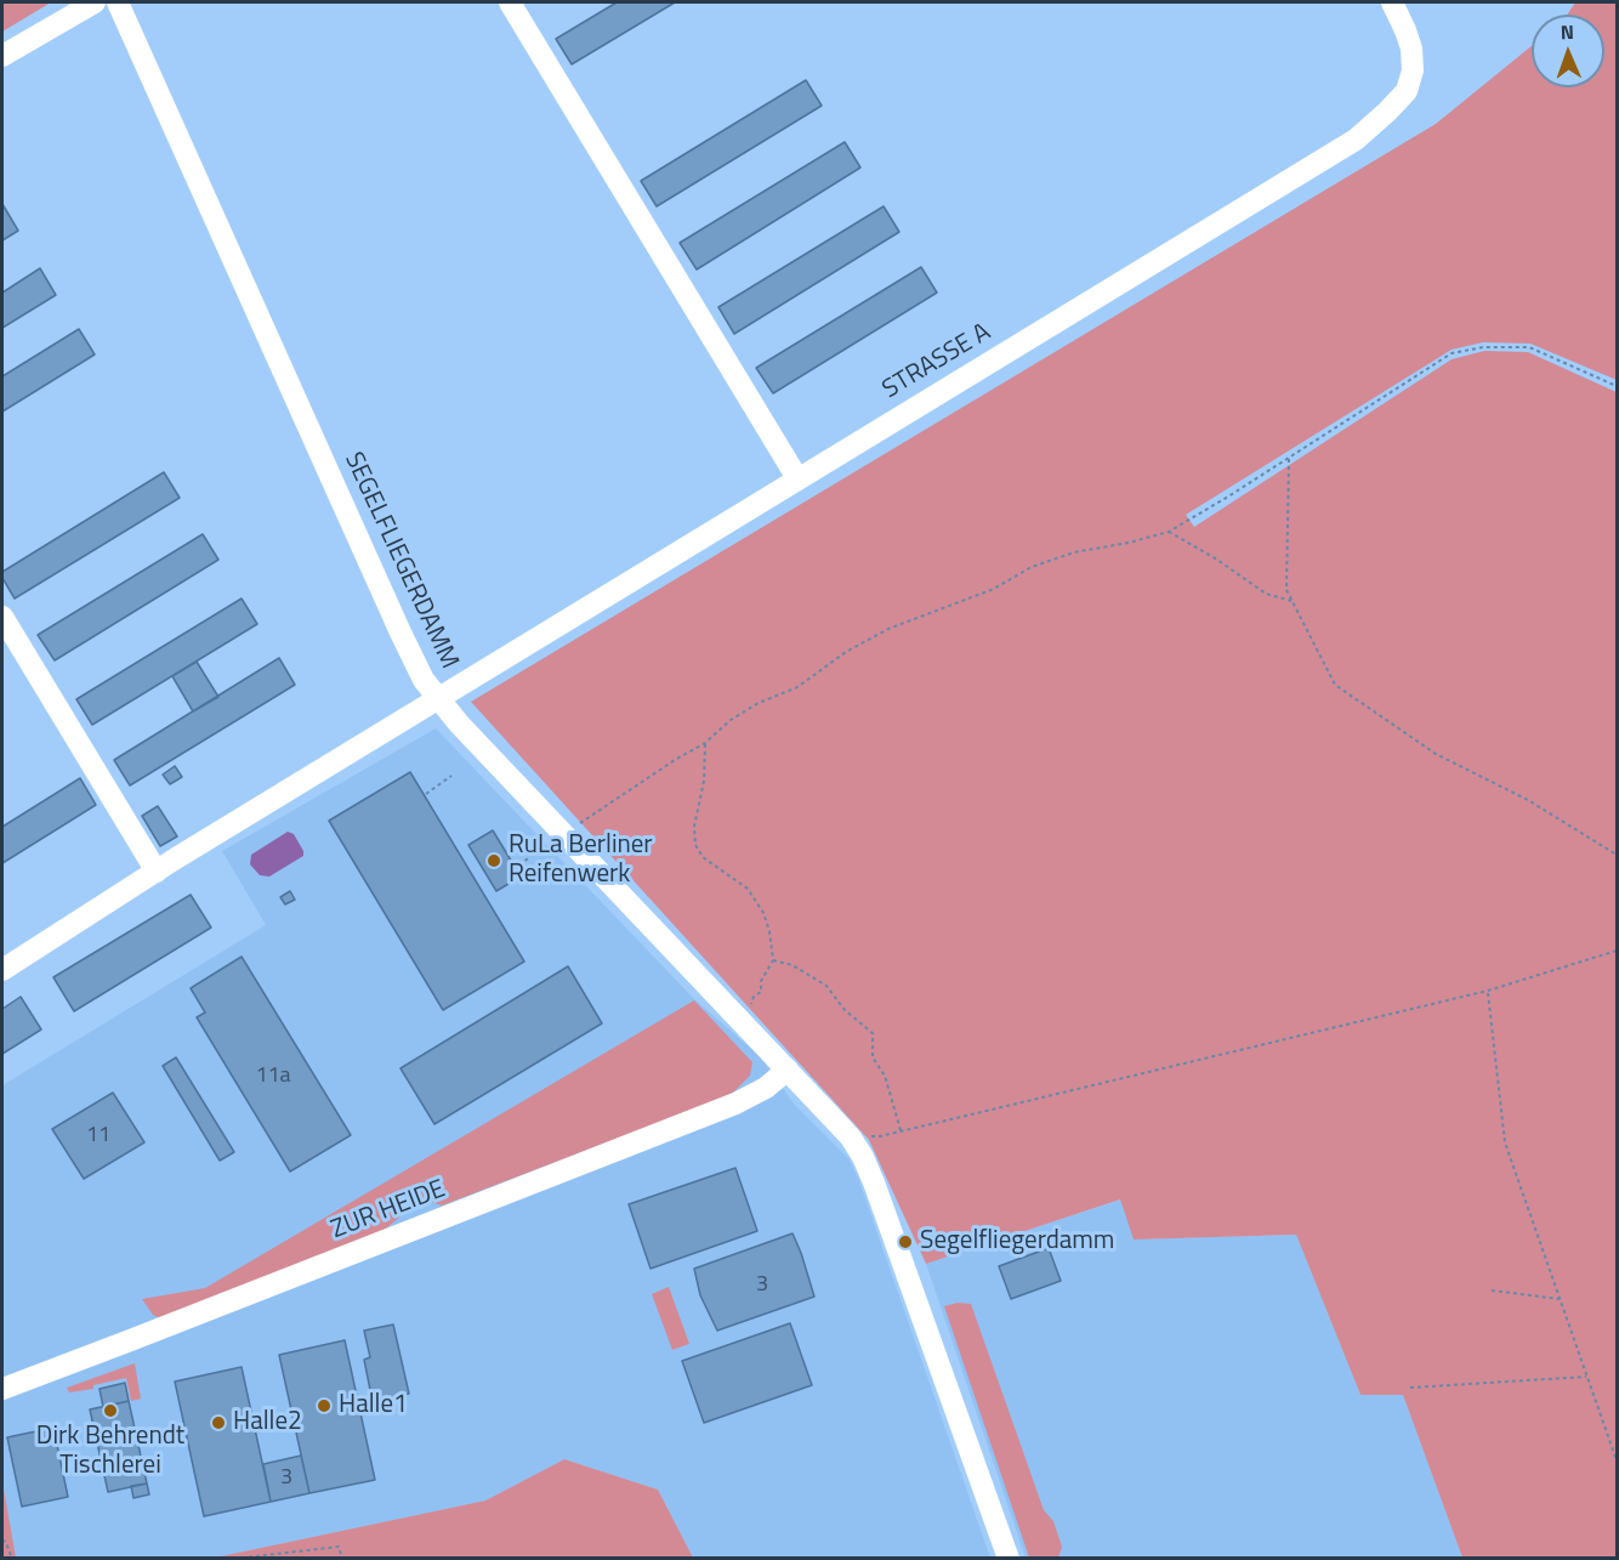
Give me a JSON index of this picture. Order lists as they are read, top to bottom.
{
  "streets": {
    "street": ["STRASSE A", "SEGELFLIEGERDAMM", "ZUR HEIDE"]
  },
  "crossings": [
    ["SEGELFLIEGERDAMM", "ZUR HEIDE"]
  ],
  "places": [
    "RuLa Berliner Reifenwerk",
    "Segelfliegerdamm",
    "Halle1",
    "Dirk Behrendt Tischlerei",
    "Halle2"
  ],
  "house_numbers": [
    "11a",
    "11",
    "3",
    "3"
  ],
  "north": "top"
}
